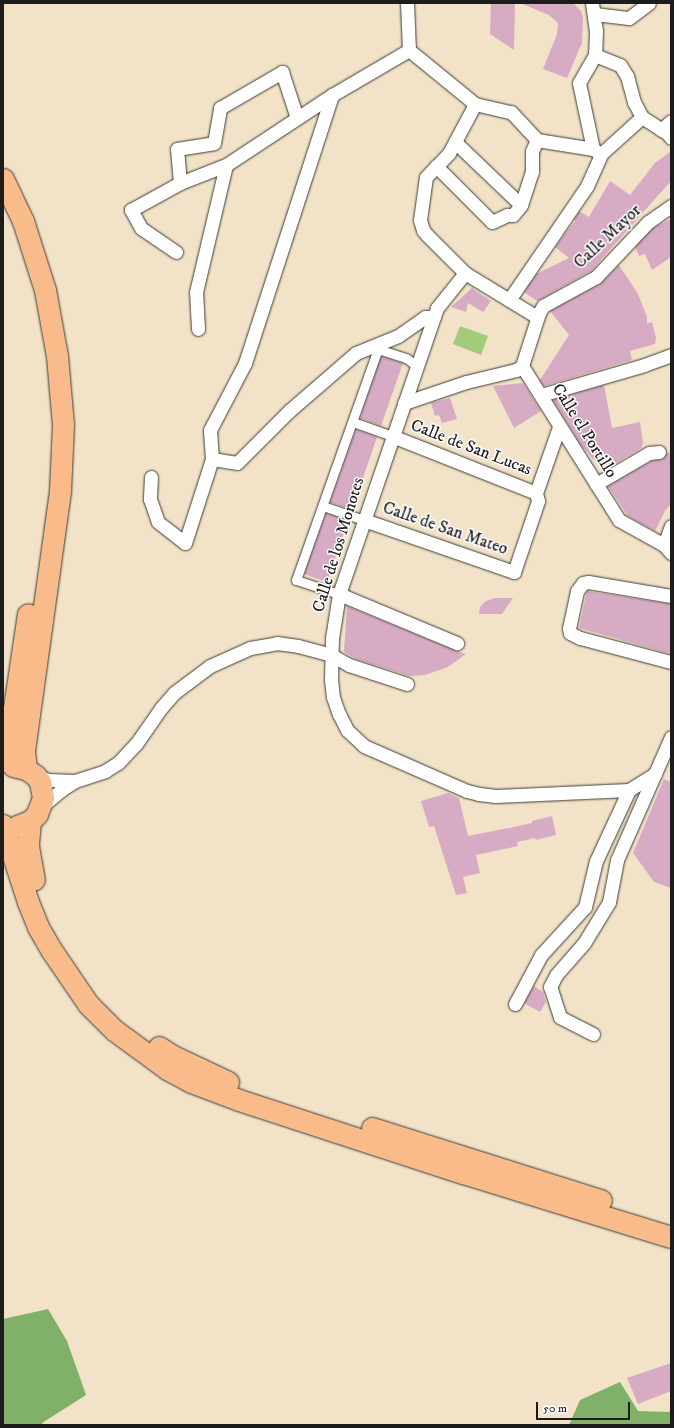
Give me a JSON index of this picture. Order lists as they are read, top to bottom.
{
  "streets": {
    "street": [
      "Calle Mayor",
      "Calle el Portillo",
      "Calle de San Lucas",
      "Calle de San Mateo",
      "Calle de los Monotes"
    ]
  },
  "crossings": [
    ["Calle de San Lucas", "Calle de San Mateo"],
    ["Calle de San Lucas", "Calle de los Monotes"],
    ["Calle de San Mateo", "Calle de los Monotes"]
  ],
  "scale_bar": "50 m"
}
